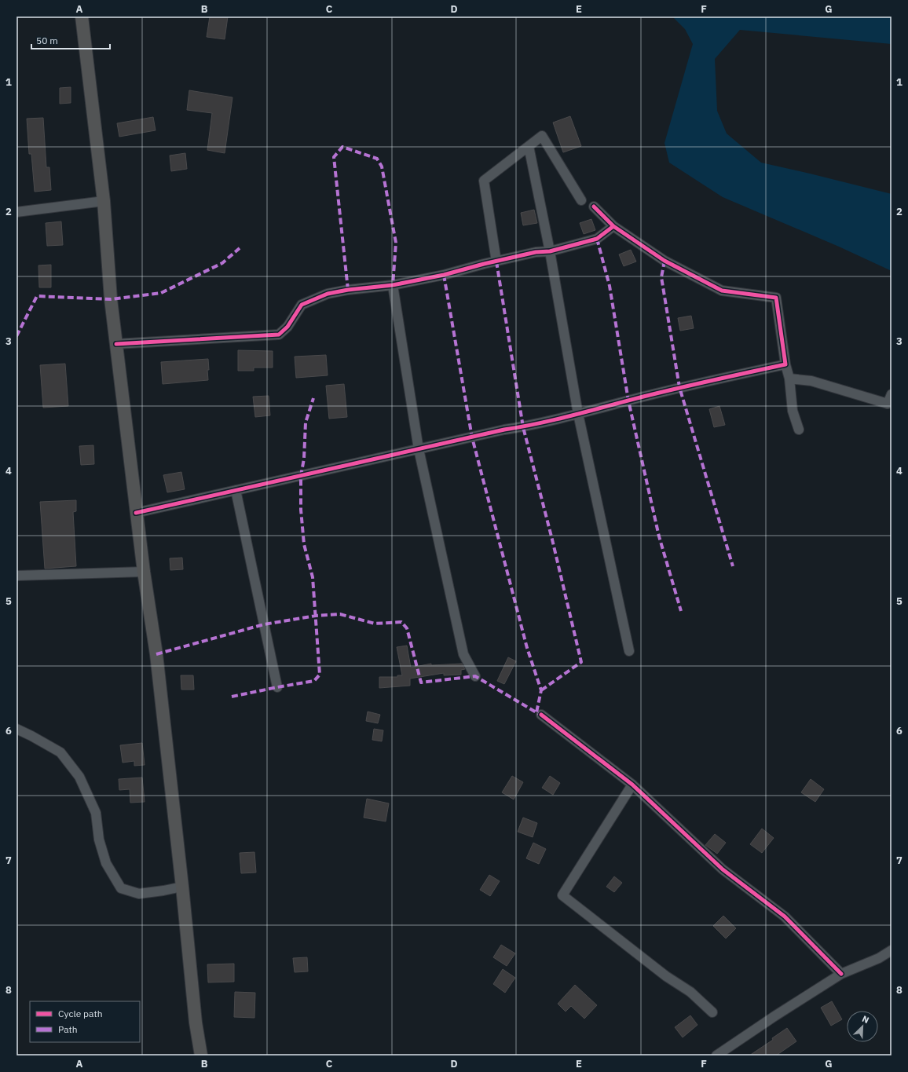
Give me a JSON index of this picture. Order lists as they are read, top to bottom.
{
  "legend": ["Cycle path", "Path"],
  "scale_bar": "50 m",
  "north": "top right",
  "grid": {
    "columns": [
      "A",
      "B",
      "C",
      "D",
      "E",
      "F",
      "G"
    ],
    "rows": [
      "1",
      "2",
      "3",
      "4",
      "5",
      "6",
      "7",
      "8"
    ]
  }
}
